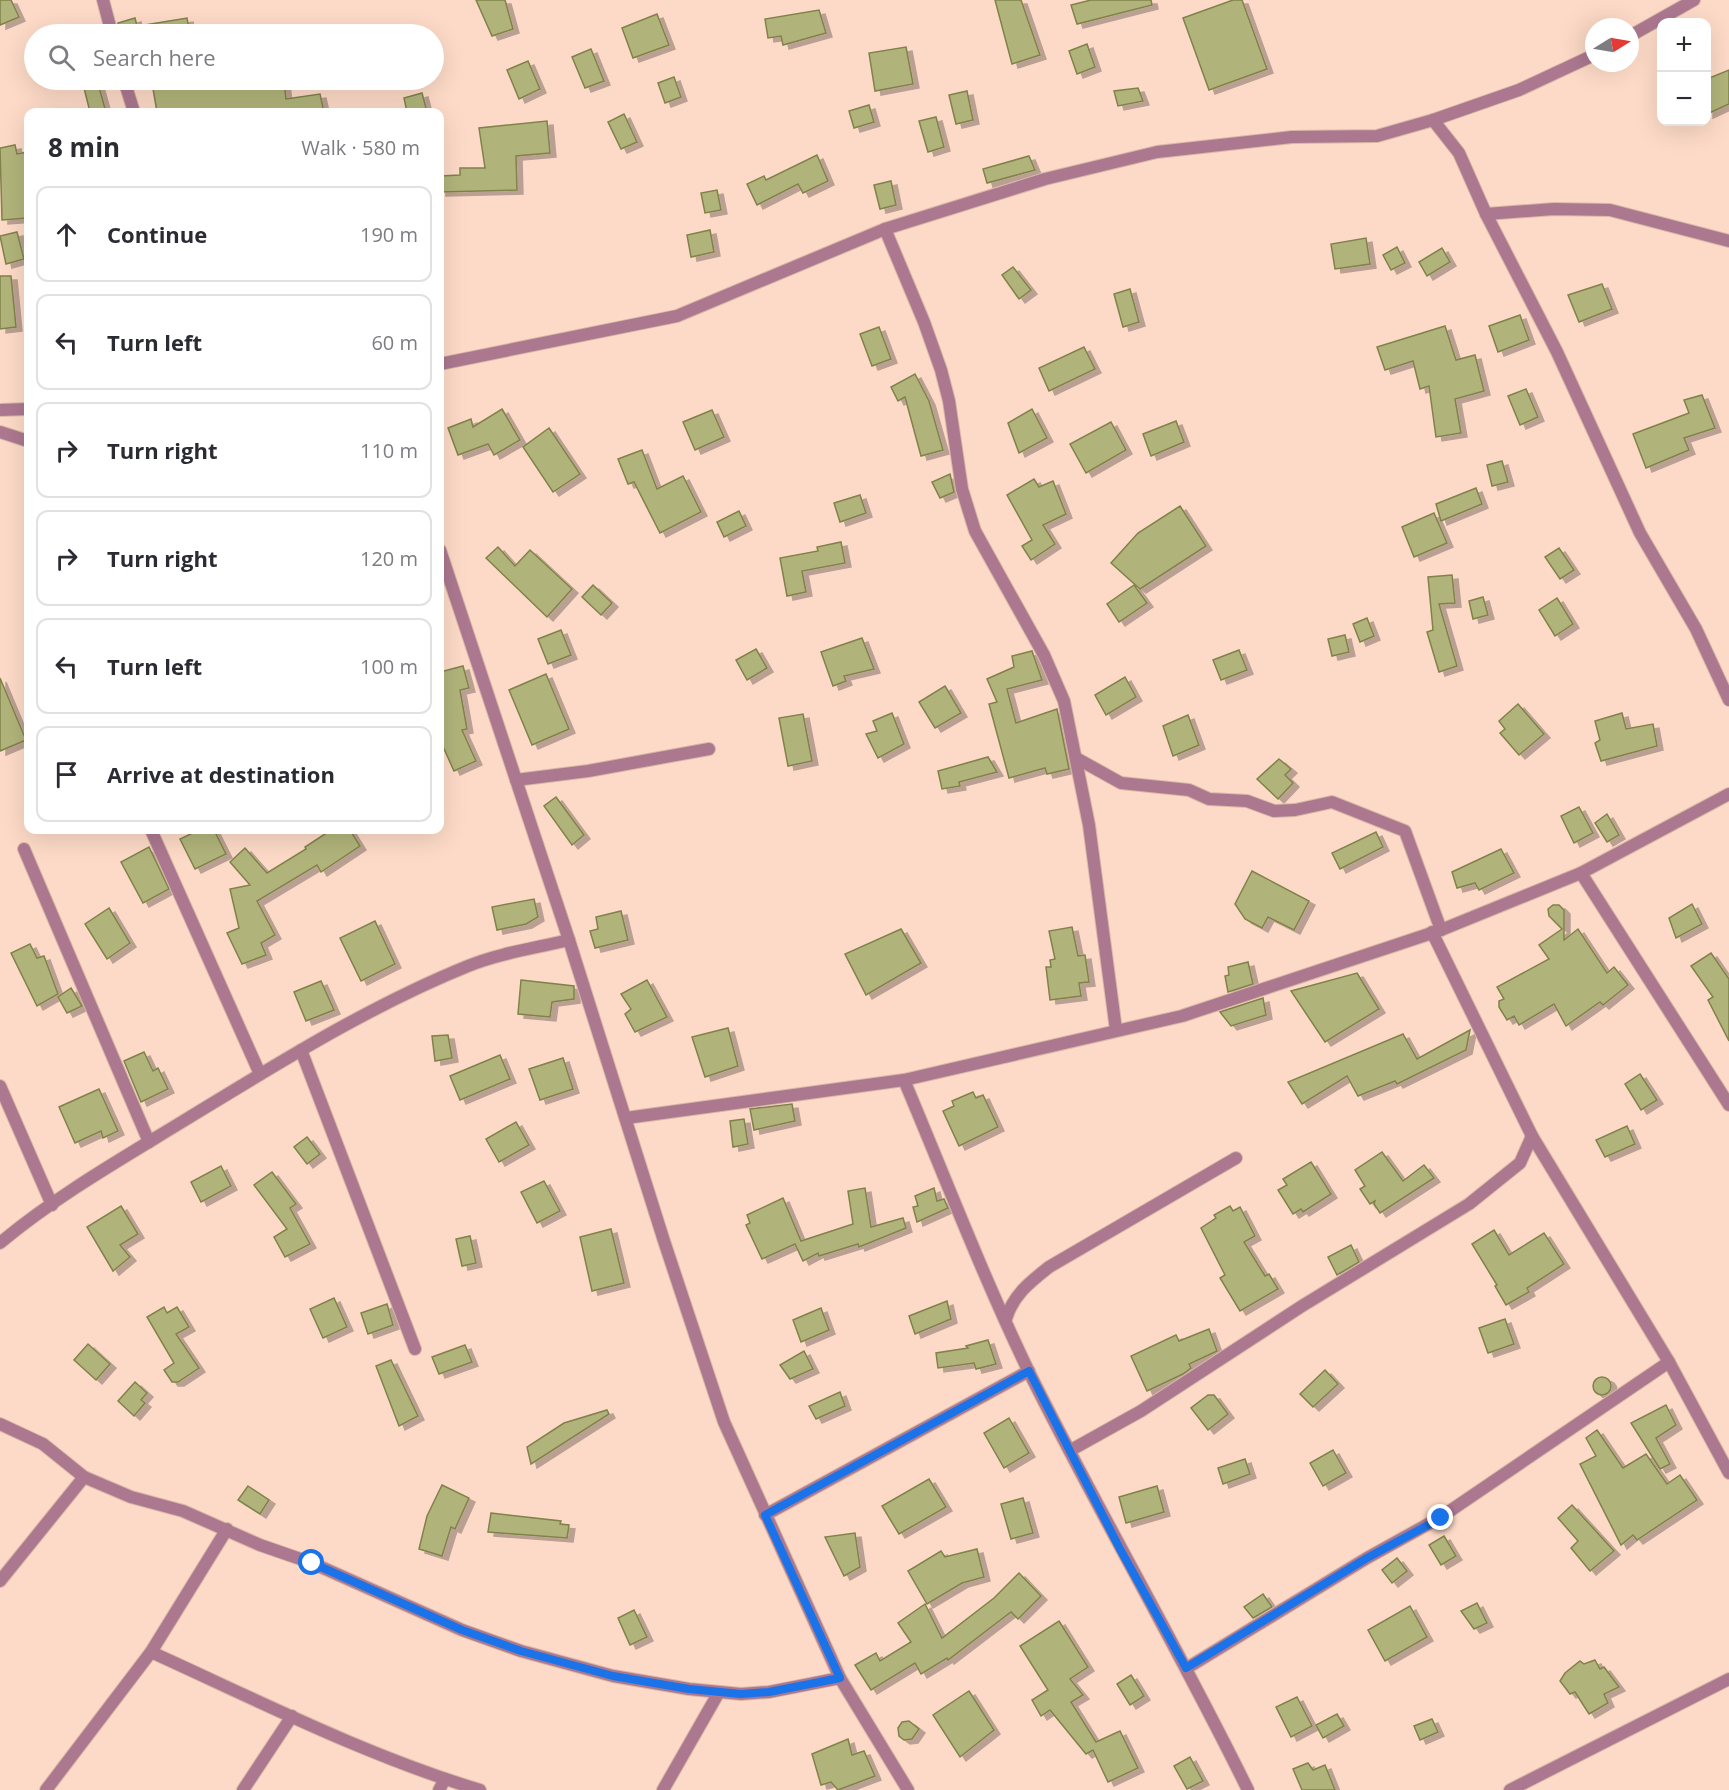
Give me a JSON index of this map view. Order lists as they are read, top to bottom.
{
  "north": "right",
  "page": {
    "map_buttons": ["+", "−"],
    "search": "Search here",
    "heading": ["8 min", "Walk · 580 m"],
    "list": [
      ["Continue", "190 m"],
      ["Turn left", "60 m"],
      ["Turn right", "110 m"],
      ["Turn right", "120 m"],
      ["Turn left", "100 m"],
      "Arrive at destination"
    ]
  }
}
